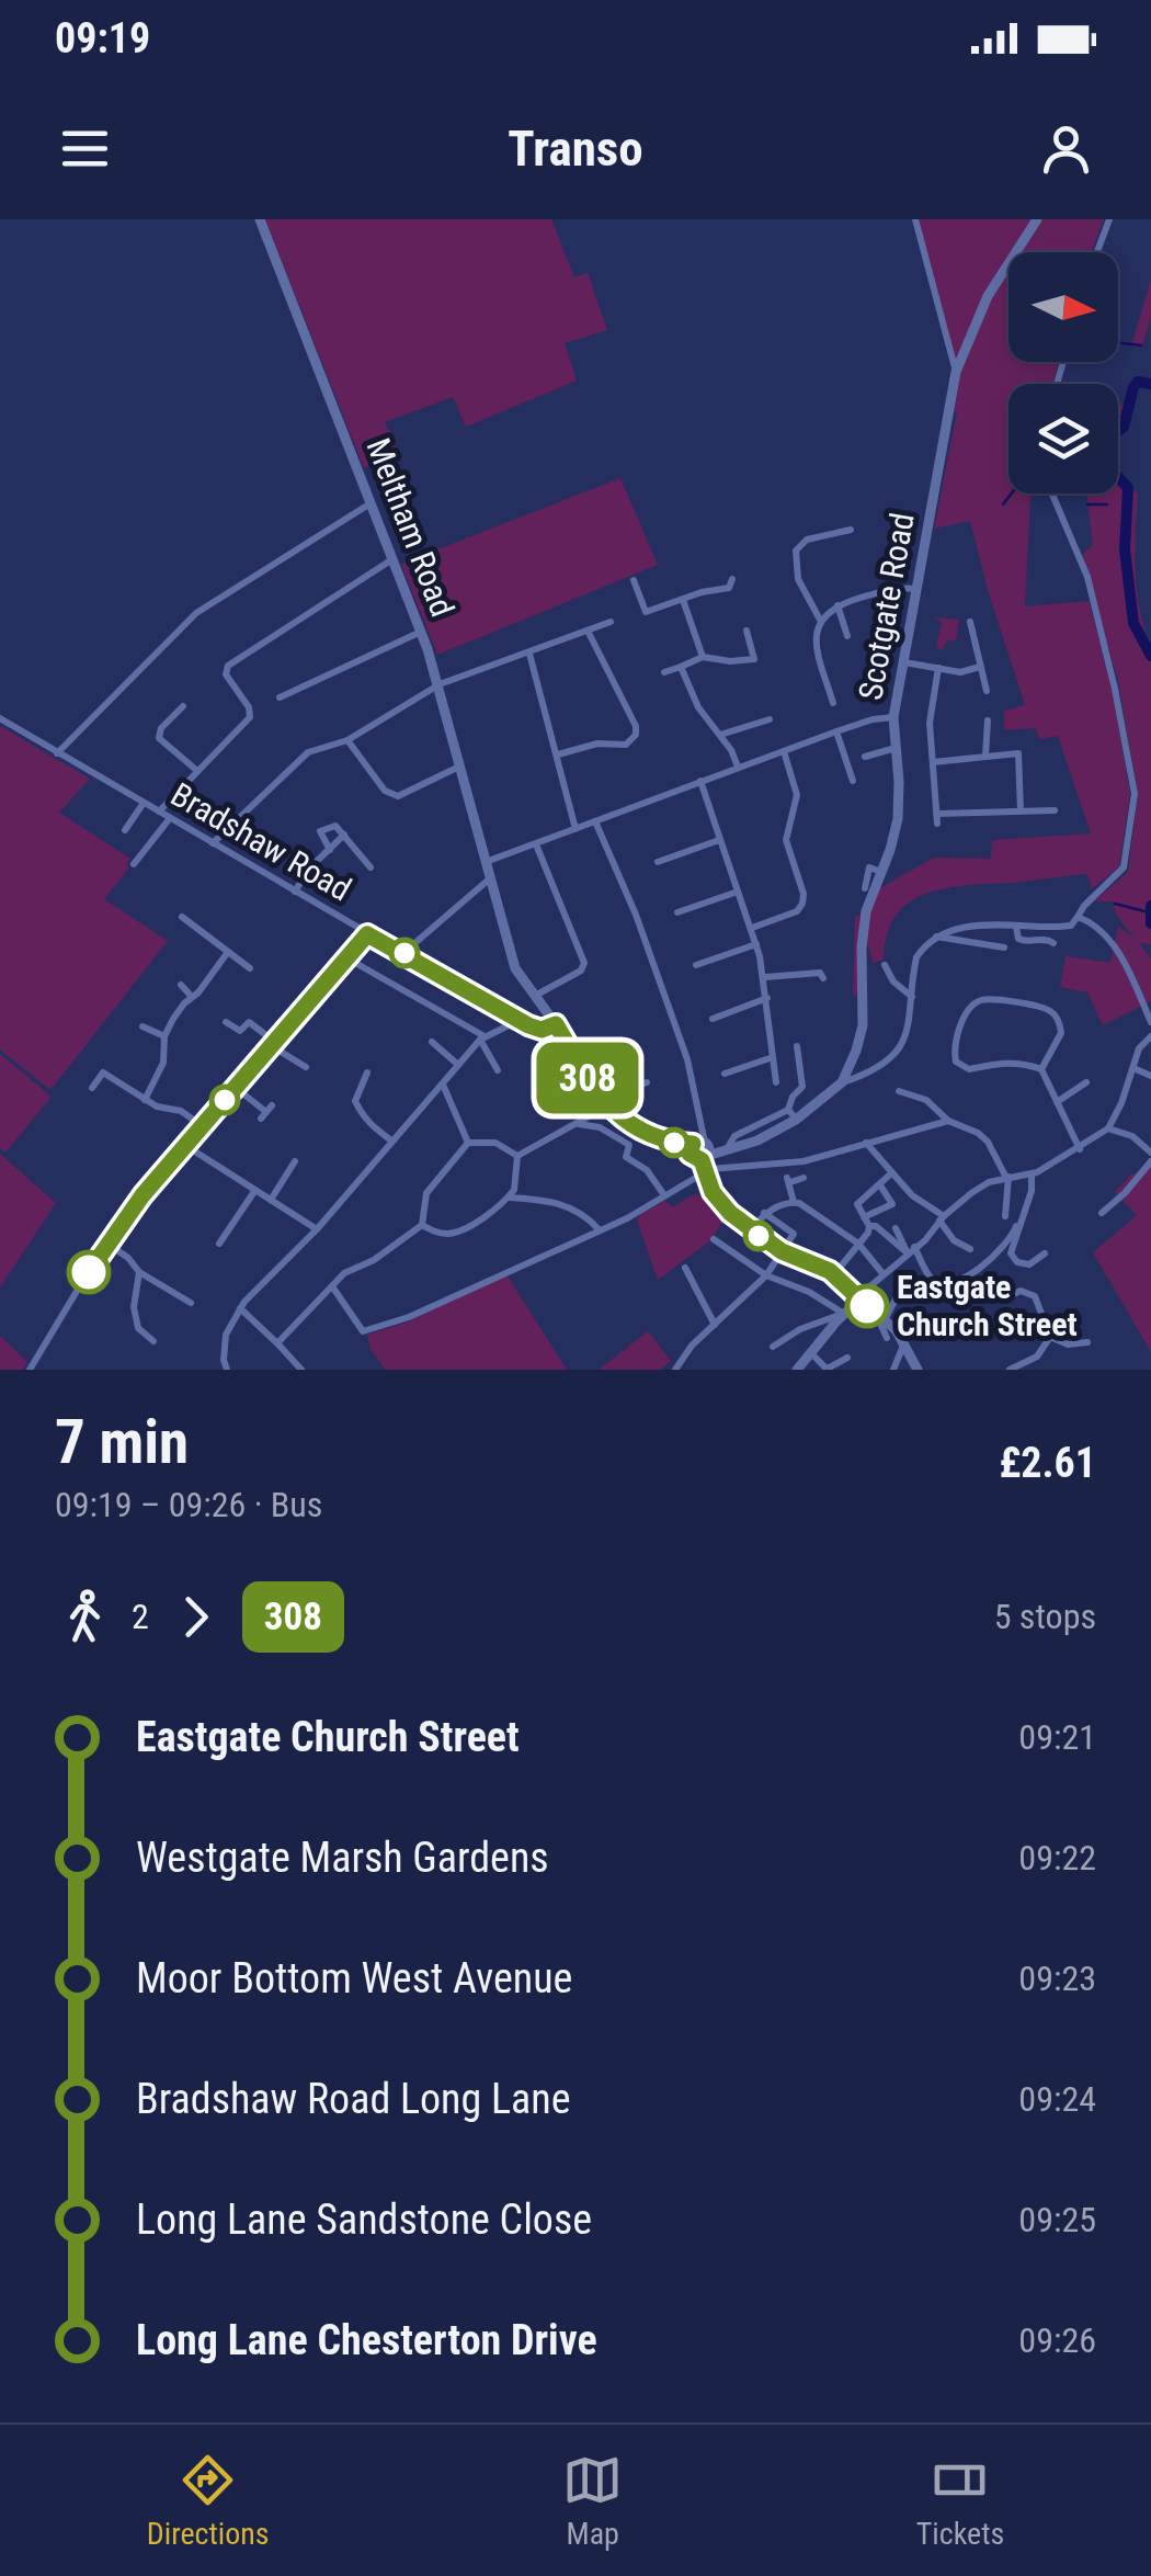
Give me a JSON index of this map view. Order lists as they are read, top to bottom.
{
  "streets": {
    "street": ["Meltham Road", "Scotgate Road", "Bradshaw Road"]
  },
  "crossings": [
    ["Meltham Road", "Bradshaw Road"]
  ],
  "places": ["Eastgate Church Street"],
  "lines": ["bus line 308"],
  "north": "right",
  "page": {
    "status": "09:19",
    "header": "Transo",
    "on_map": "308",
    "heading": ["7 min", "09:19 – 09:26 · Bus", "£2.61"],
    "legs": ["2", "308", "5 stops"],
    "list": [
      {
        "name": "Eastgate Church Street",
        "value": "09:21"
      },
      {
        "name": "Westgate Marsh Gardens",
        "value": "09:22"
      },
      {
        "name": "Moor Bottom West Avenue",
        "value": "09:23"
      },
      {
        "name": "Bradshaw Road Long Lane",
        "value": "09:24"
      },
      {
        "name": "Long Lane Sandstone Close",
        "value": "09:25"
      },
      {
        "name": "Long Lane Chesterton Drive",
        "value": "09:26"
      }
    ],
    "tabs": ["Directions", "Map", "Tickets"]
  }
}
